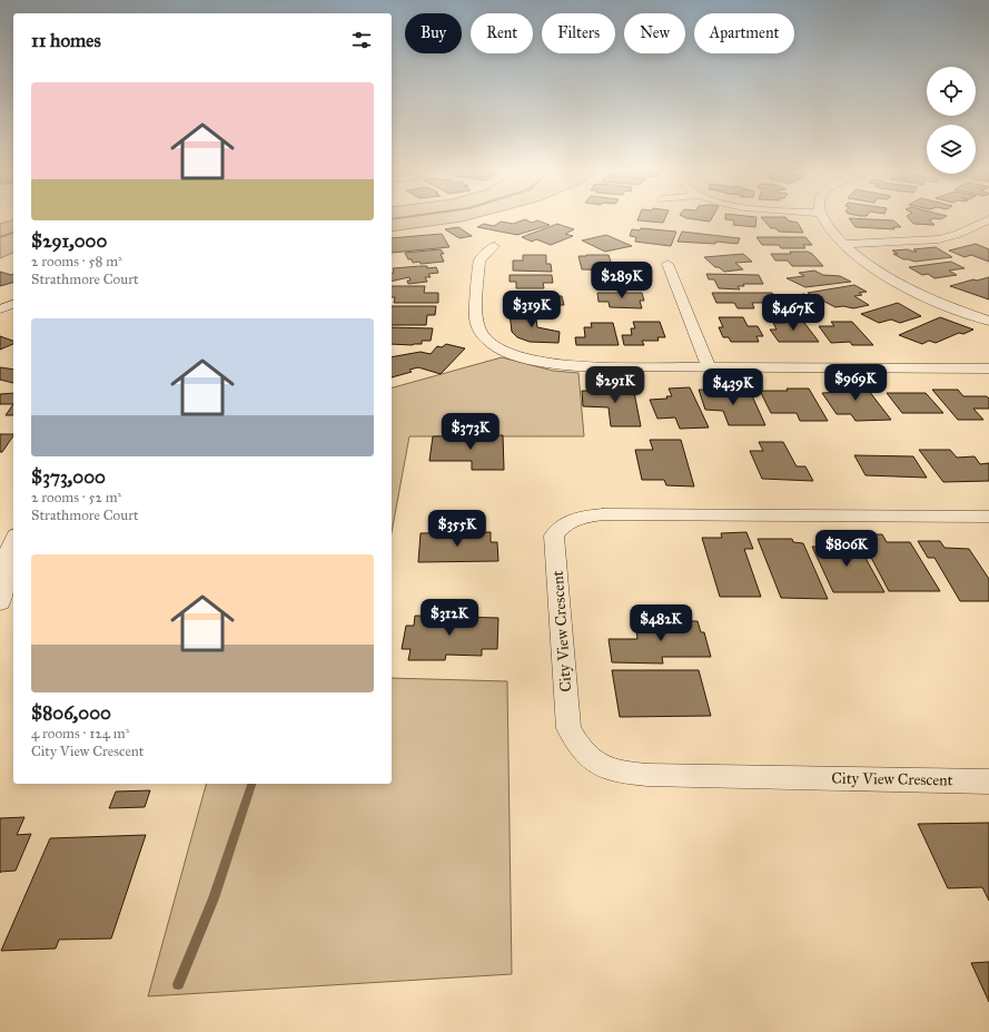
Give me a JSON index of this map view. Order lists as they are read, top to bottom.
{
  "streets": {
    "street": ["City View Crescent"]
  },
  "page": {
    "chip": [
      "Buy",
      "Rent",
      "Filters",
      "New",
      "Apartment"
    ],
    "heading": "11 homes",
    "list": [
      {
        "name": "$291,000",
        "note": "2 rooms · 58 m² · Strathmore Court"
      },
      {
        "name": "$373,000",
        "note": "2 rooms · 52 m² · Strathmore Court"
      },
      {
        "name": "$806,000",
        "note": "4 rooms · 124 m² · City View Crescent"
      }
    ],
    "price": [
      "$289K",
      "$319K",
      "$467K",
      "$969K",
      "$291K",
      "$439K",
      "$373K",
      "$355K",
      "$806K",
      "$312K",
      "$482K"
    ]
  }
}
